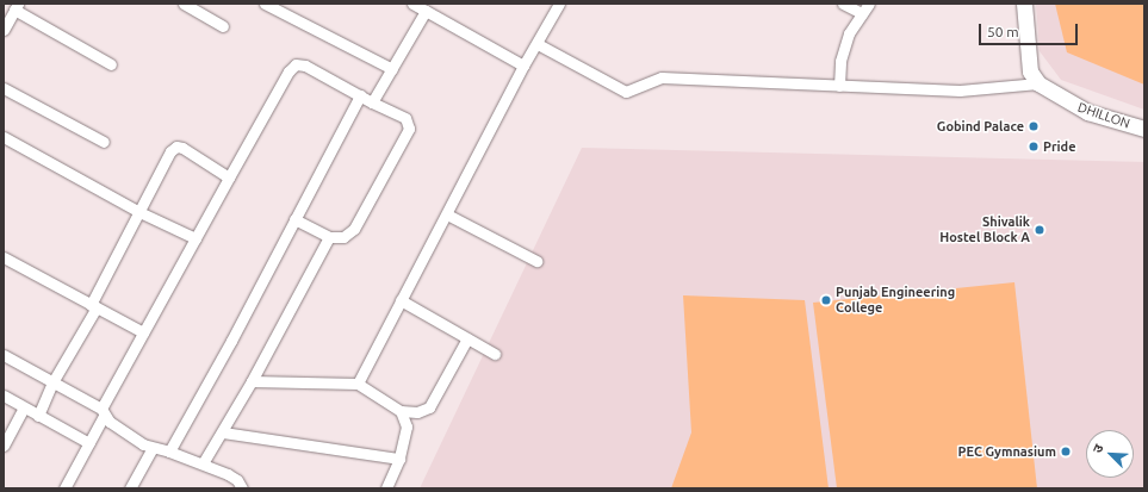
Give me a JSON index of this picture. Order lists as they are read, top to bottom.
{
  "streets": {
    "street": ["DHILLON"]
  },
  "places": [
    "Gobind Palace",
    "Pride",
    "Shivalik Hostel Block A",
    "Punjab Engineering College",
    "PEC Gymnasium"
  ],
  "scale_bar": "50 m",
  "north": "top left"
}
